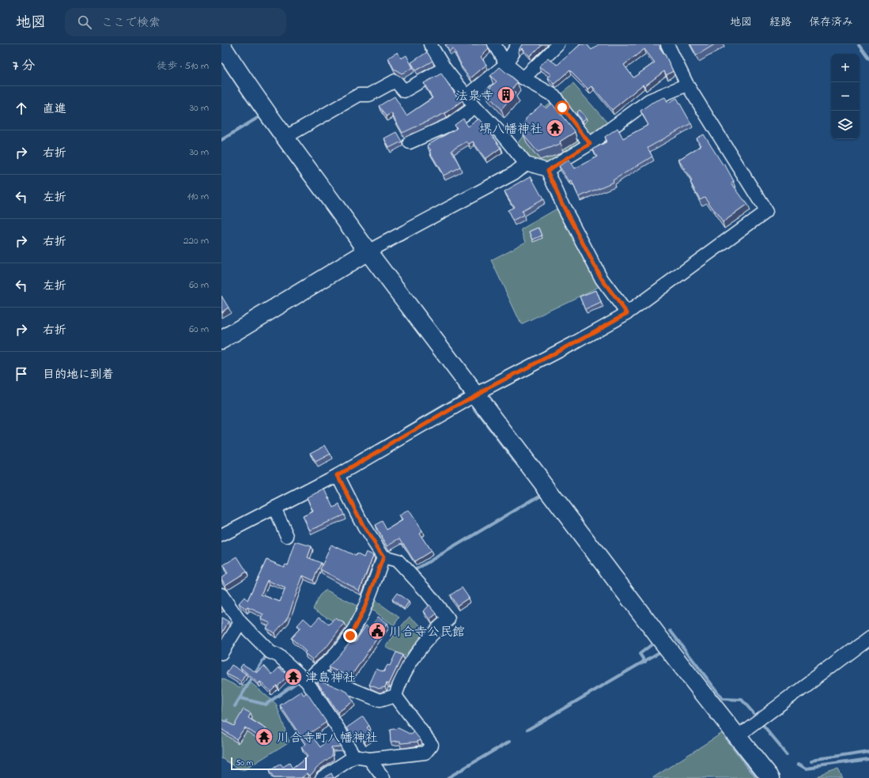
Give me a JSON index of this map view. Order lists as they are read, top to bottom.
{
  "places": {
    "building": ["法泉寺"],
    "temple": ["堺八幡神社", "津島神社", "川合寺町八幡神社"],
    "public building": ["川合寺公民館"]
  },
  "scale_bar": "50 m",
  "page": {
    "header": "地図",
    "search": "ここで検索",
    "nav": ["地図", "経路", "保存済み"],
    "heading": ["7 分", "徒歩 · 510 m"],
    "map_buttons": ["+", "−"],
    "list": [
      ["直進", "30 m"],
      ["右折", "30 m"],
      ["左折", "110 m"],
      ["右折", "220 m"],
      ["左折", "60 m"],
      ["右折", "60 m"],
      "目的地に到着"
    ],
    "scale": "50 m"
  }
}
